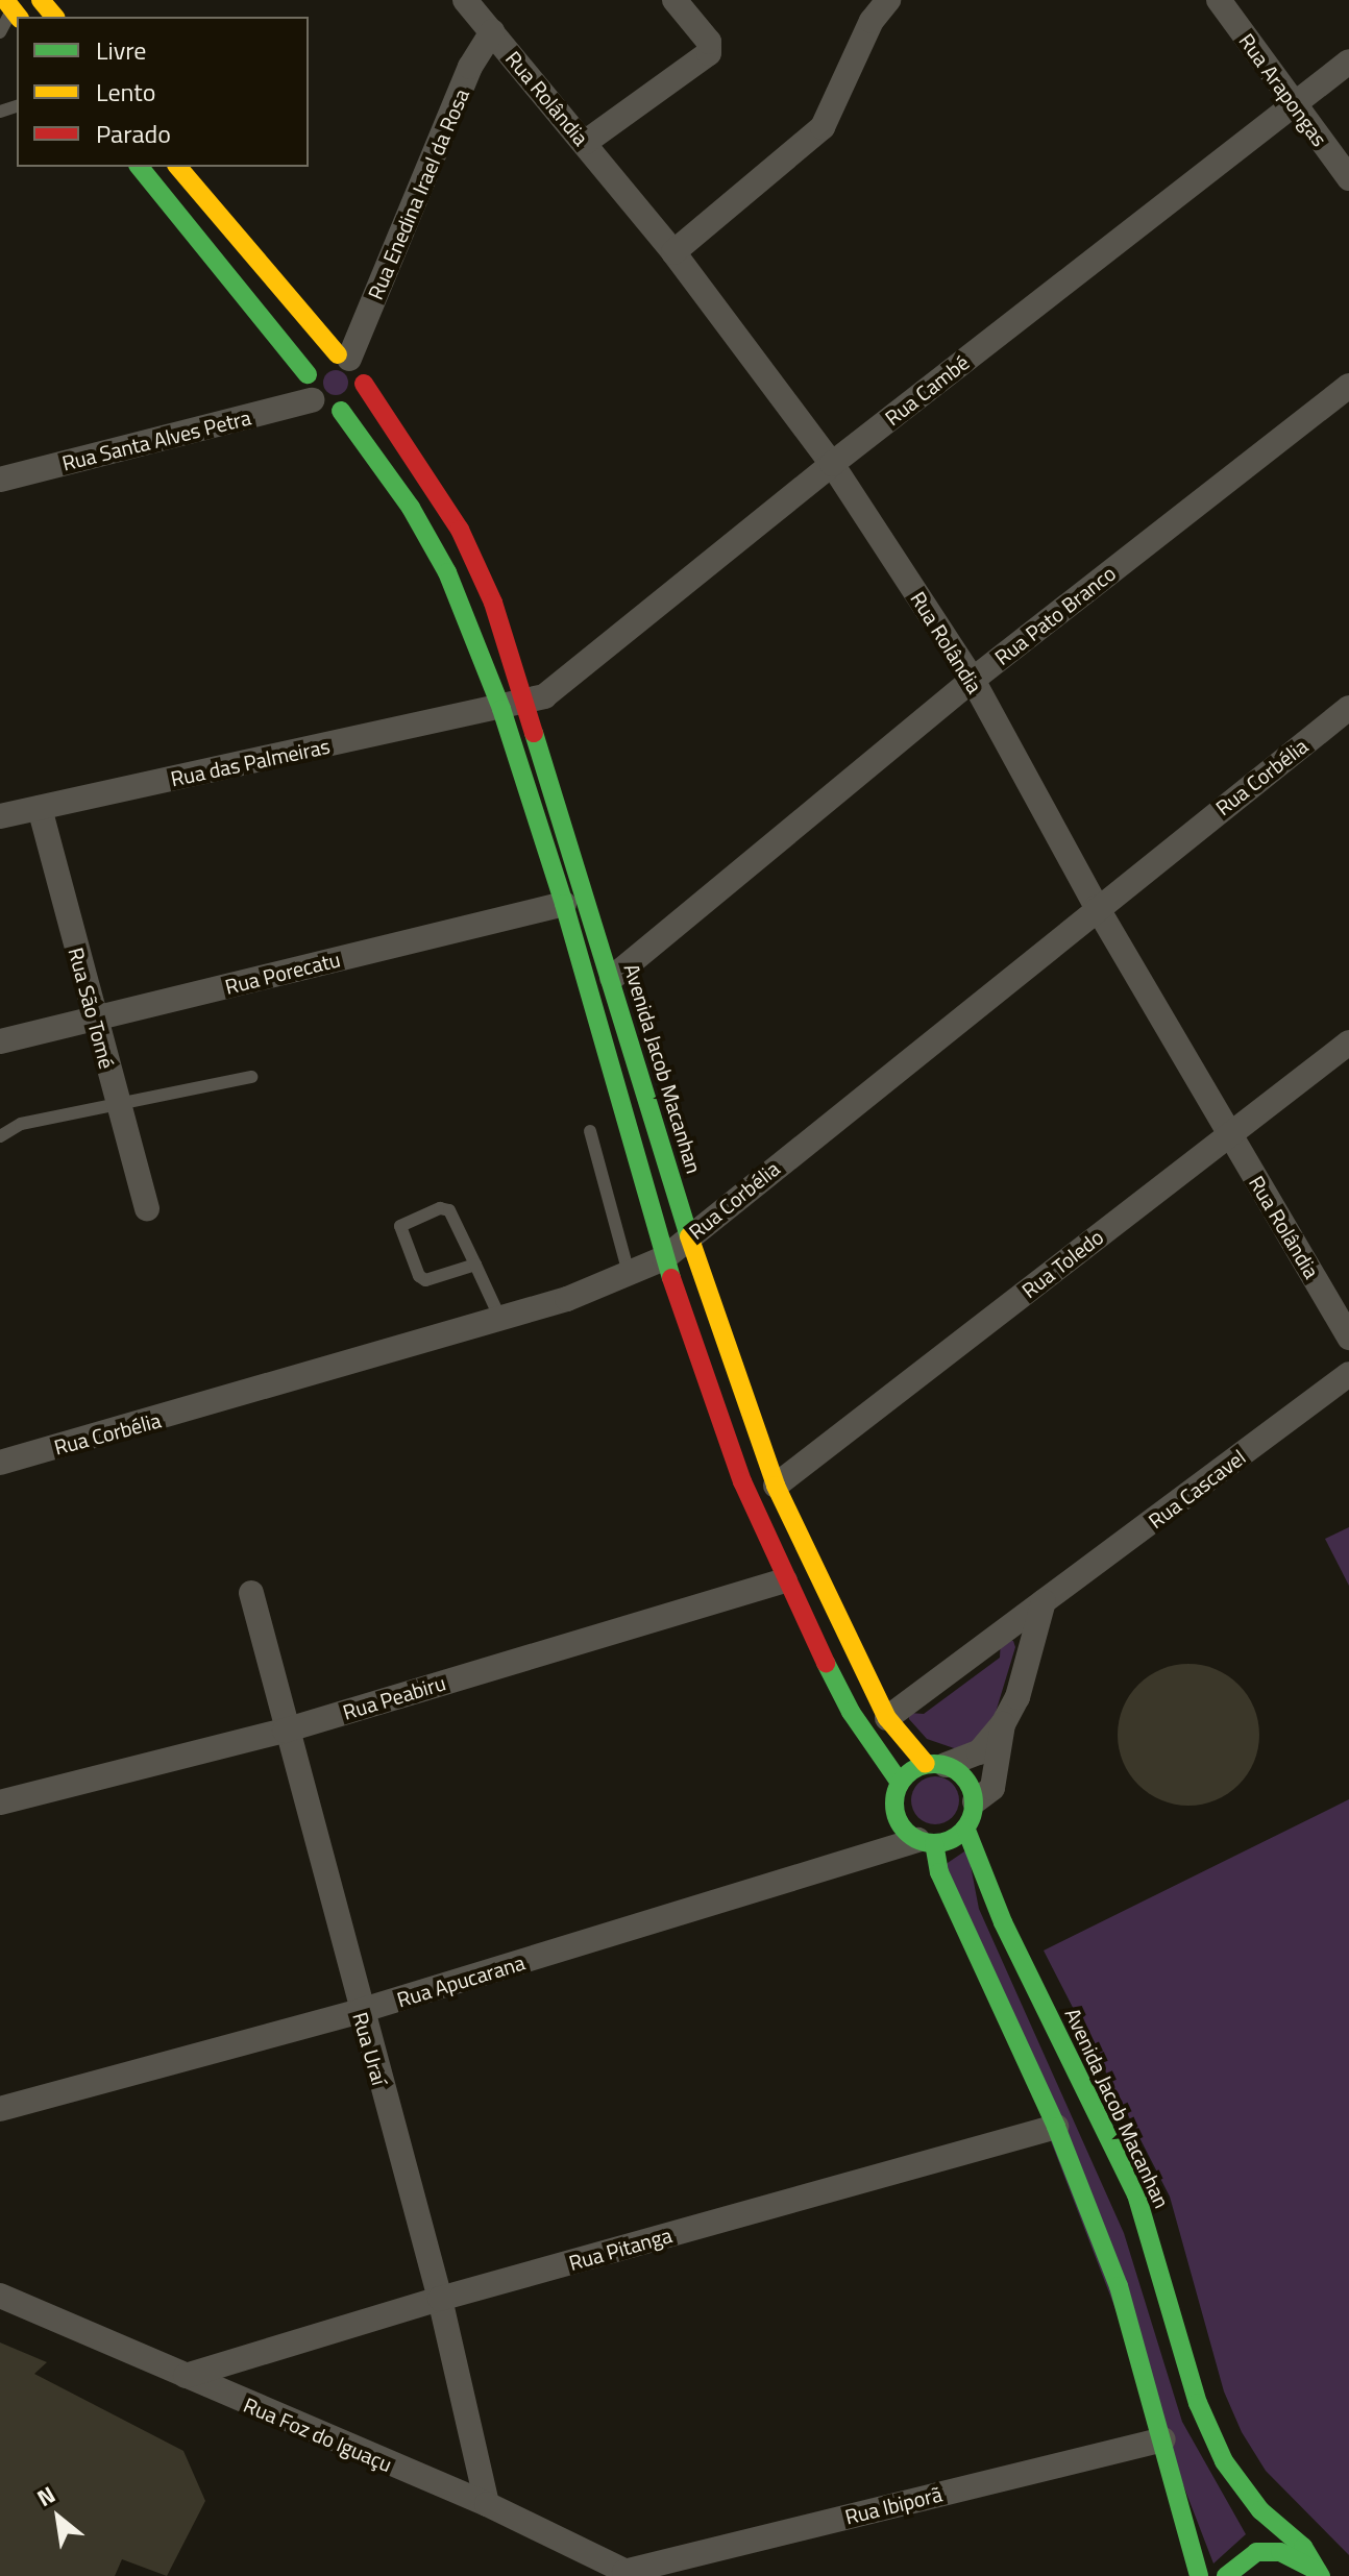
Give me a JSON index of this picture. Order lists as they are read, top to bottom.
{
  "streets": {
    "main road": ["Avenida Jacob Macanhan"],
    "street": [
      "Rua Arapongas",
      "Rua Rolândia",
      "Rua Enedina Irael da Rosa",
      "Rua Cambé",
      "Rua Santa Alves Petra",
      "Rua Pato Branco",
      "Rua das Palmeiras",
      "Rua Corbélia",
      "Rua Porecatu",
      "Rua São Tomé",
      "Rua Toledo",
      "Rua Cascavel",
      "Rua Peabiru",
      "Rua Apucarana",
      "Rua Uraí",
      "Rua Pitanga",
      "Rua Foz do Iguaçu",
      "Rua Ibiporã"
    ]
  },
  "crossings": [
    ["Rua Arapongas", "Rua Cambé"],
    ["Rua Rolândia", "Rua Enedina Irael da Rosa"],
    ["Rua Rolândia", "Rua Cambé"],
    ["Rua Rolândia", "Rua Pato Branco"],
    ["Rua Rolândia", "Rua Corbélia"],
    ["Rua Rolândia", "Rua Toledo"],
    ["Rua Enedina Irael da Rosa", "Rua Santa Alves Petra"],
    ["Rua Enedina Irael da Rosa", "Avenida Jacob Macanhan"],
    ["Rua Cambé", "Rua das Palmeiras"],
    ["Rua Cambé", "Avenida Jacob Macanhan"],
    ["Rua Santa Alves Petra", "Avenida Jacob Macanhan"],
    ["Rua Pato Branco", "Avenida Jacob Macanhan"],
    ["Rua das Palmeiras", "Rua São Tomé"],
    ["Rua Corbélia", "Avenida Jacob Macanhan"],
    ["Rua Porecatu", "Rua São Tomé"],
    ["Avenida Jacob Macanhan", "Rua Toledo"],
    ["Avenida Jacob Macanhan", "Rua Cascavel"],
    ["Avenida Jacob Macanhan", "Rua Apucarana"],
    ["Rua Peabiru", "Rua Uraí"],
    ["Rua Apucarana", "Rua Uraí"],
    ["Rua Uraí", "Rua Pitanga"],
    ["Rua Uraí", "Rua Foz do Iguaçu"],
    ["Rua Pitanga", "Rua Foz do Iguaçu"],
    ["Rua Foz do Iguaçu", "Rua Ibiporã"]
  ],
  "legend": ["Livre", "Lento", "Parado"],
  "north": "top left"
}
